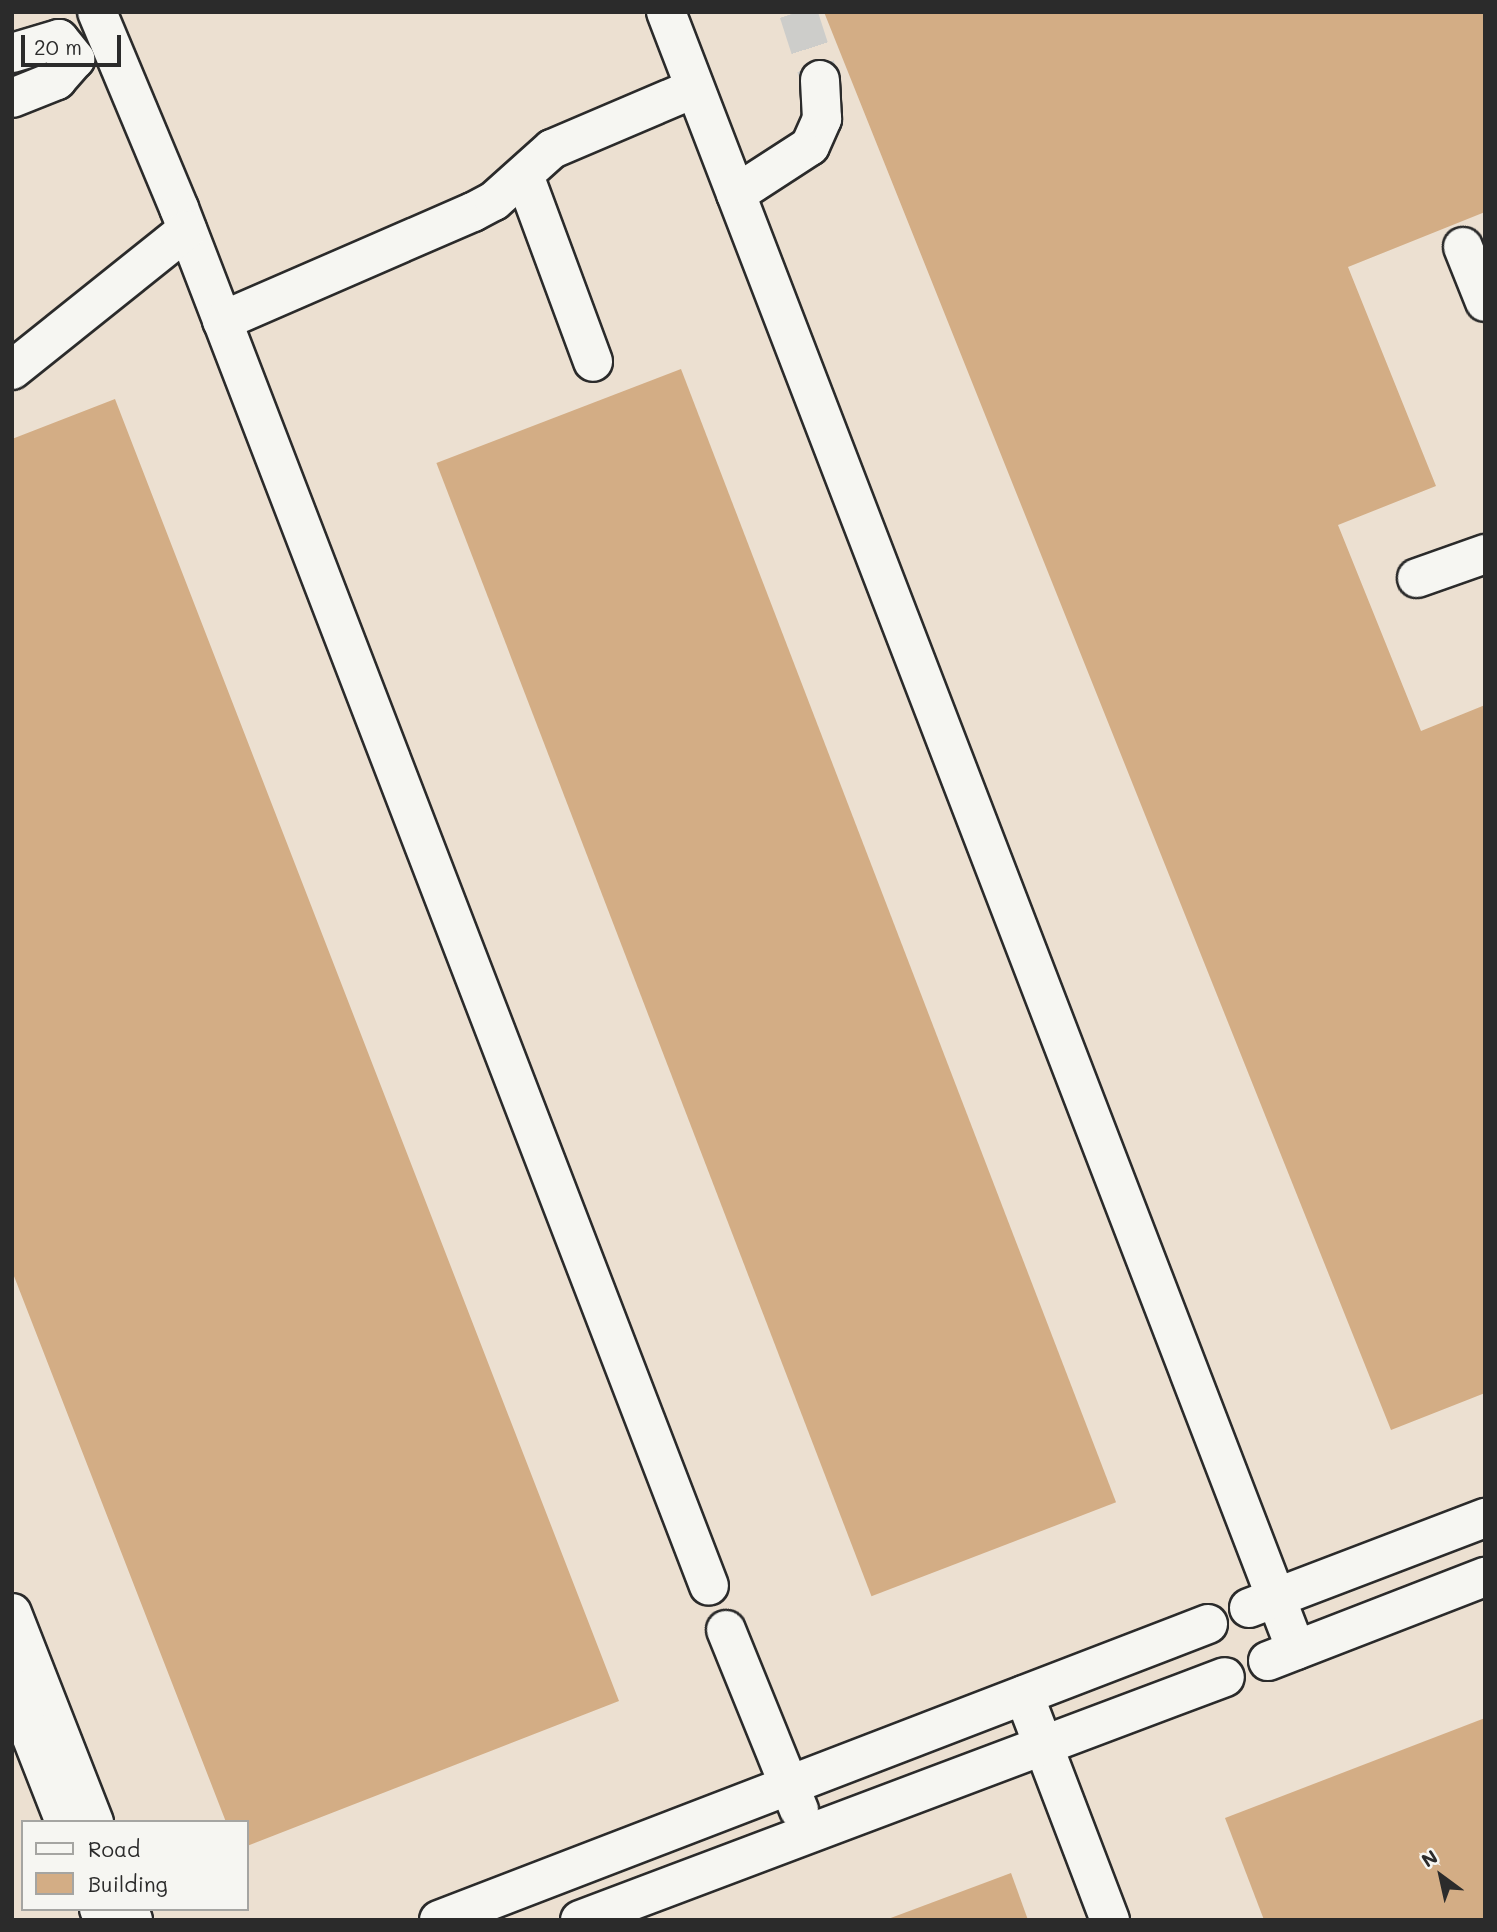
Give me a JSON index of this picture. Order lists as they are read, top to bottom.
{
  "legend": ["Road", "Building"],
  "scale_bar": "20 m",
  "north": "top left"
}
